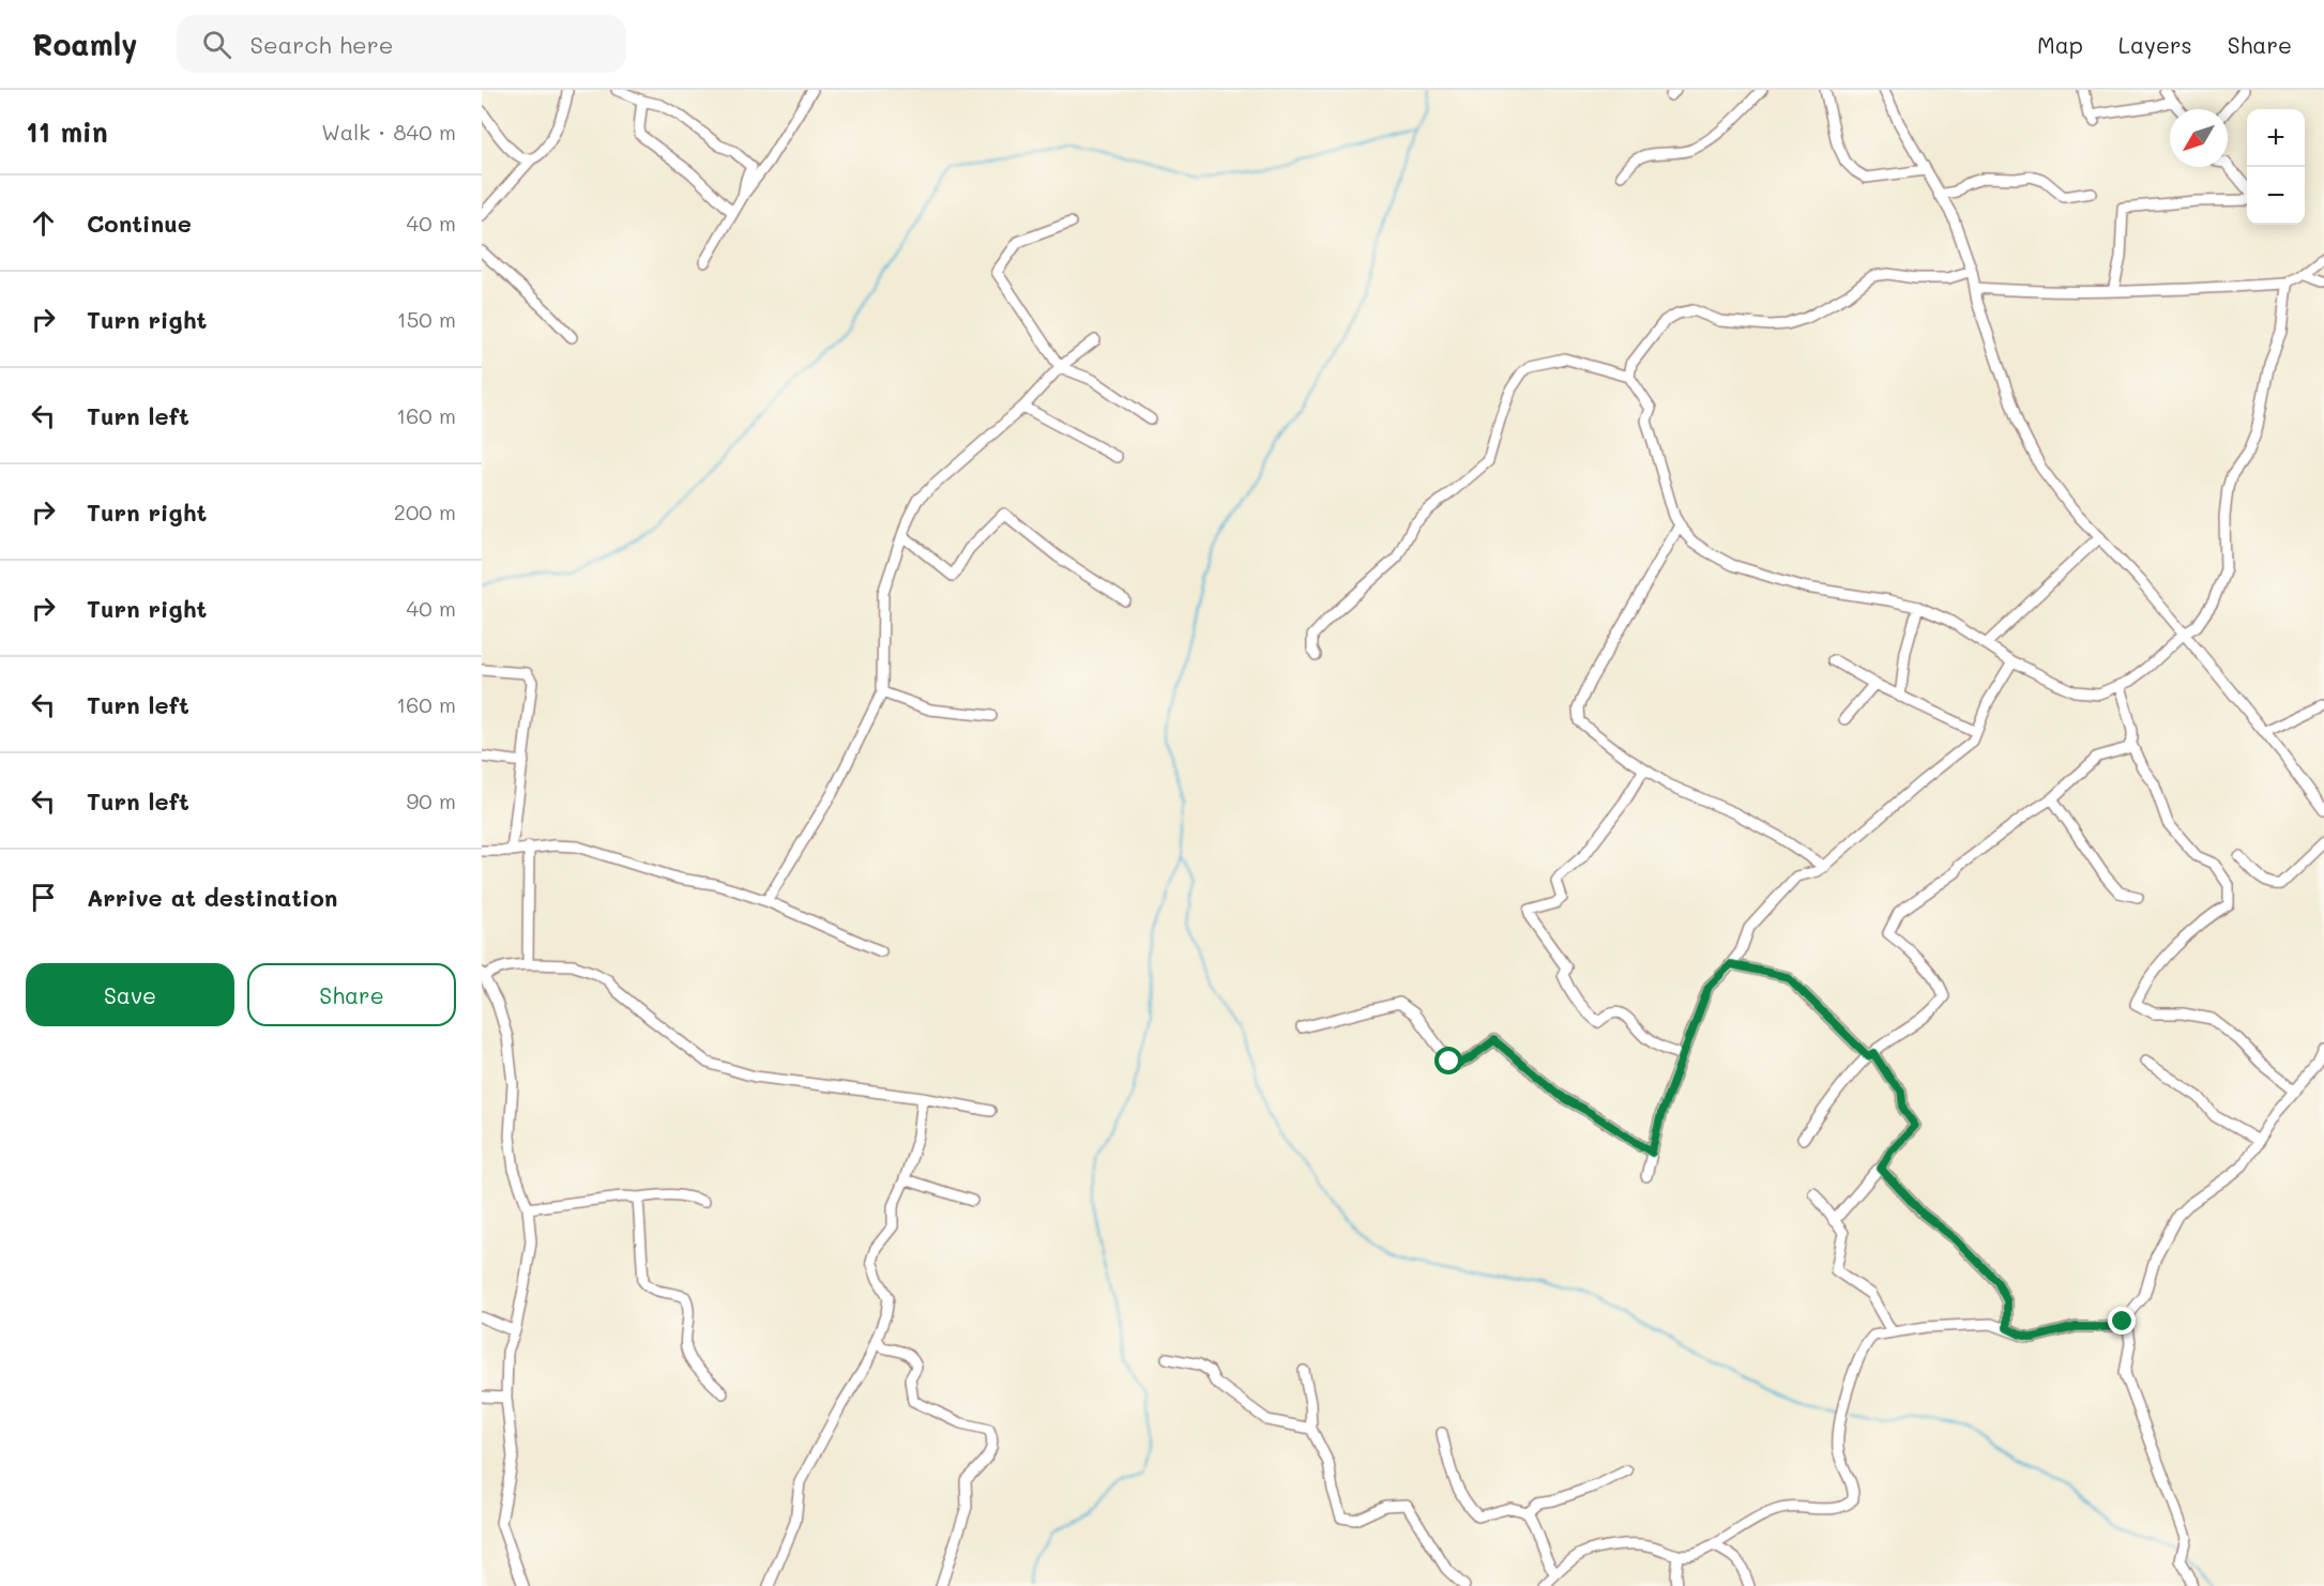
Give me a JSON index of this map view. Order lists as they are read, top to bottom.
{
  "north": "bottom left",
  "page": {
    "header": "Roamly",
    "search": "Search here",
    "nav": ["Map", "Layers", "Share"],
    "heading": ["11 min", "Walk · 840 m"],
    "map_buttons": ["+", "−"],
    "list": [
      ["Continue", "40 m"],
      ["Turn right", "150 m"],
      ["Turn left", "160 m"],
      ["Turn right", "200 m"],
      ["Turn right", "40 m"],
      ["Turn left", "160 m"],
      ["Turn left", "90 m"],
      "Arrive at destination"
    ],
    "buttons": ["Save", "Share"]
  }
}
